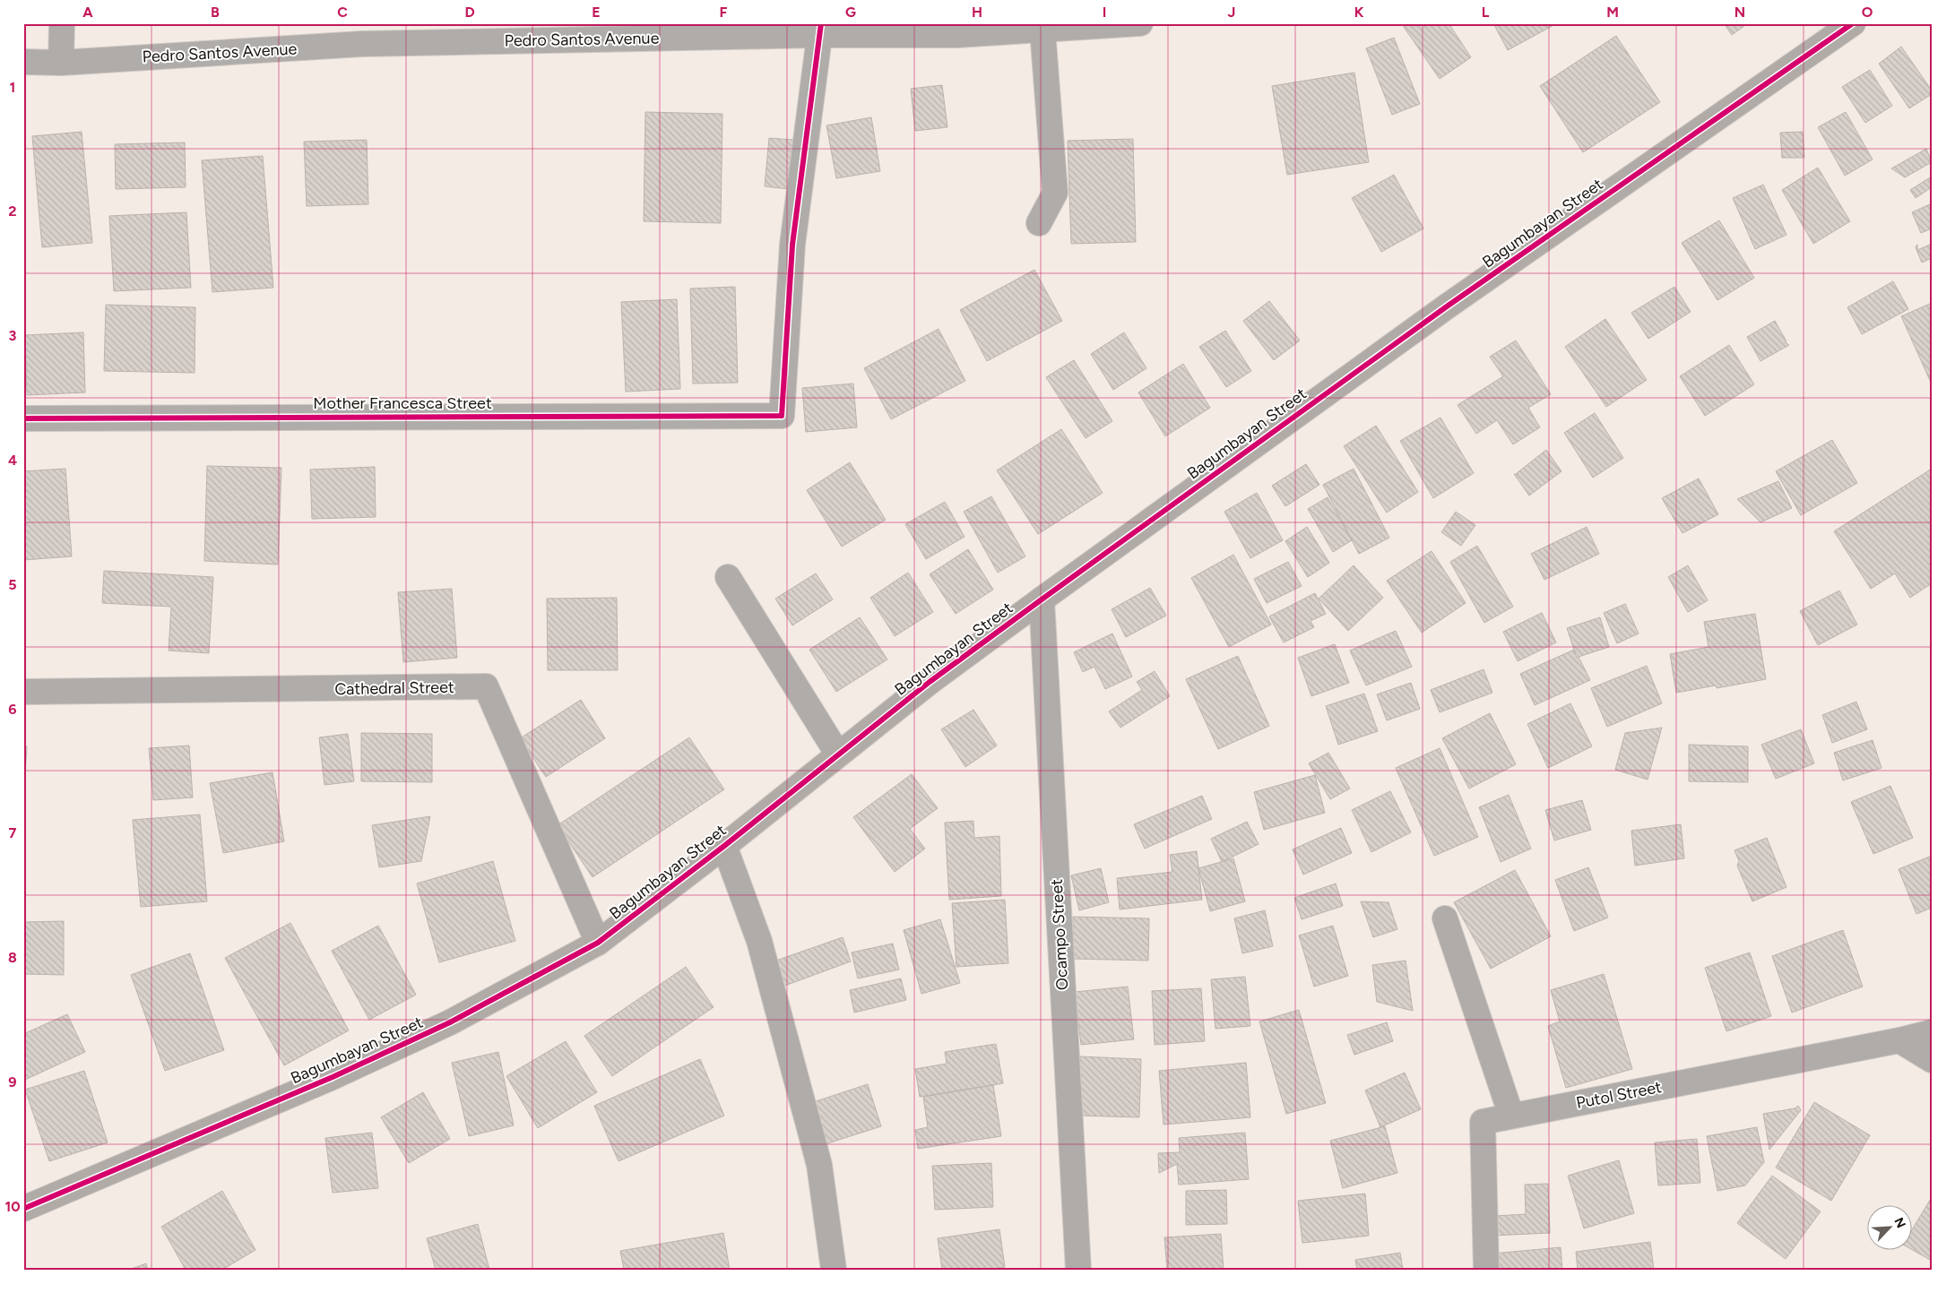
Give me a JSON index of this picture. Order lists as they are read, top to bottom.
{
  "streets": {
    "main road": ["Bagumbayan Street"],
    "street": [
      "Pedro Santos Avenue",
      "Mother Francesca Street",
      "Cathedral Street",
      "Ocampo Street",
      "Putol Street"
    ]
  },
  "crossings": [
    ["Pedro Santos Avenue", "Mother Francesca Street"],
    ["Bagumbayan Street", "Cathedral Street"],
    ["Bagumbayan Street", "Ocampo Street"]
  ],
  "north": "top right",
  "grid": {
    "columns": [
      "A",
      "B",
      "C",
      "D",
      "E",
      "F",
      "G",
      "H",
      "I",
      "J",
      "K",
      "L",
      "M",
      "N",
      "O"
    ],
    "rows": [
      "1",
      "2",
      "3",
      "4",
      "5",
      "6",
      "7",
      "8",
      "9",
      "10"
    ]
  }
}
